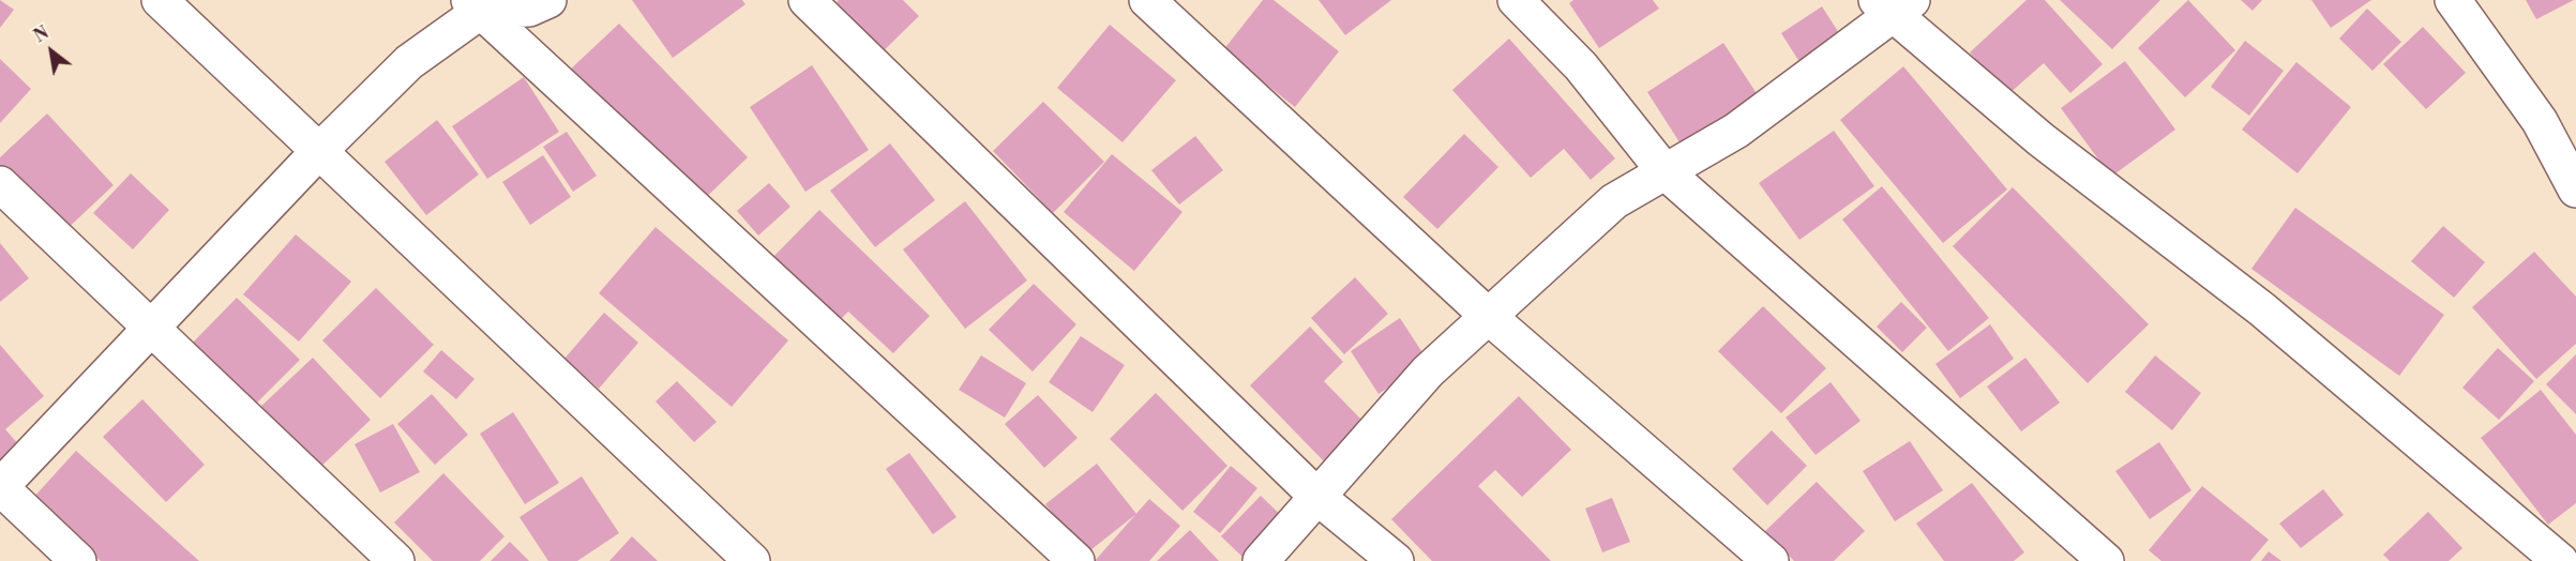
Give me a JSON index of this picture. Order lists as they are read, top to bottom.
{
  "north": "top left"
}
